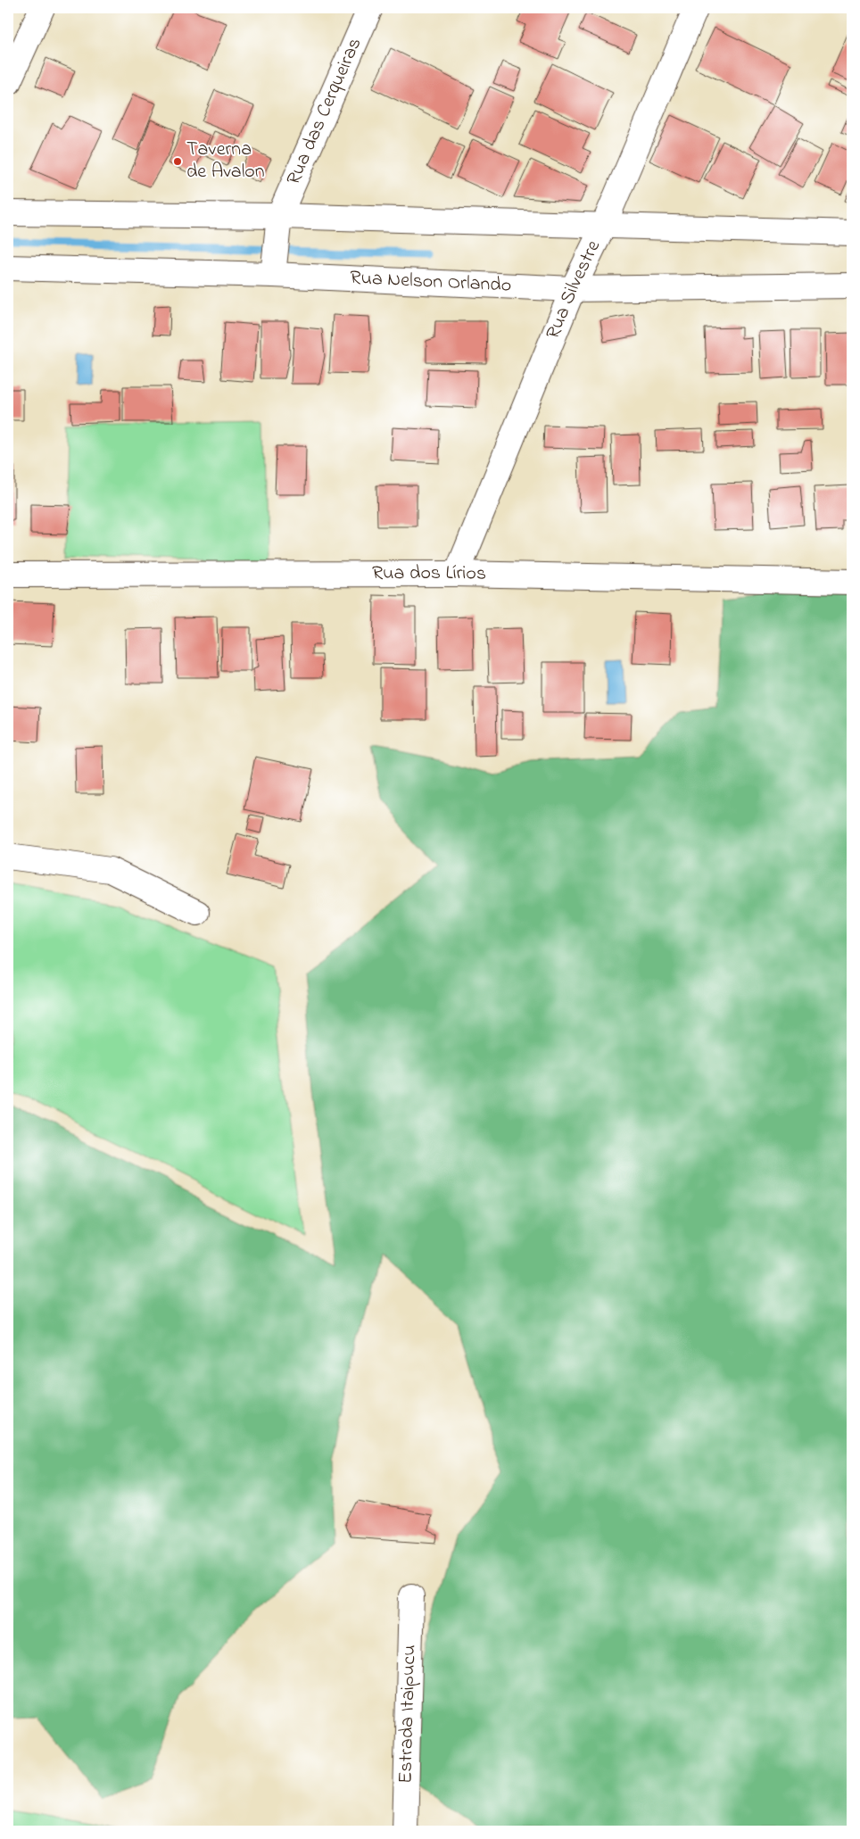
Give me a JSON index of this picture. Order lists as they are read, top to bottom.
{
  "streets": {
    "street": [
      "Rua das Cerqueiras",
      "Rua Nelson Orlando",
      "Rua Silvestre",
      "Rua dos Lírios",
      "Estrada Itaipucu"
    ]
  },
  "crossings": [
    ["Rua das Cerqueiras", "Rua Nelson Orlando"],
    ["Rua Nelson Orlando", "Rua Silvestre"],
    ["Rua Silvestre", "Rua dos Lírios"]
  ],
  "places": ["Taverna de Avalon"]
}
